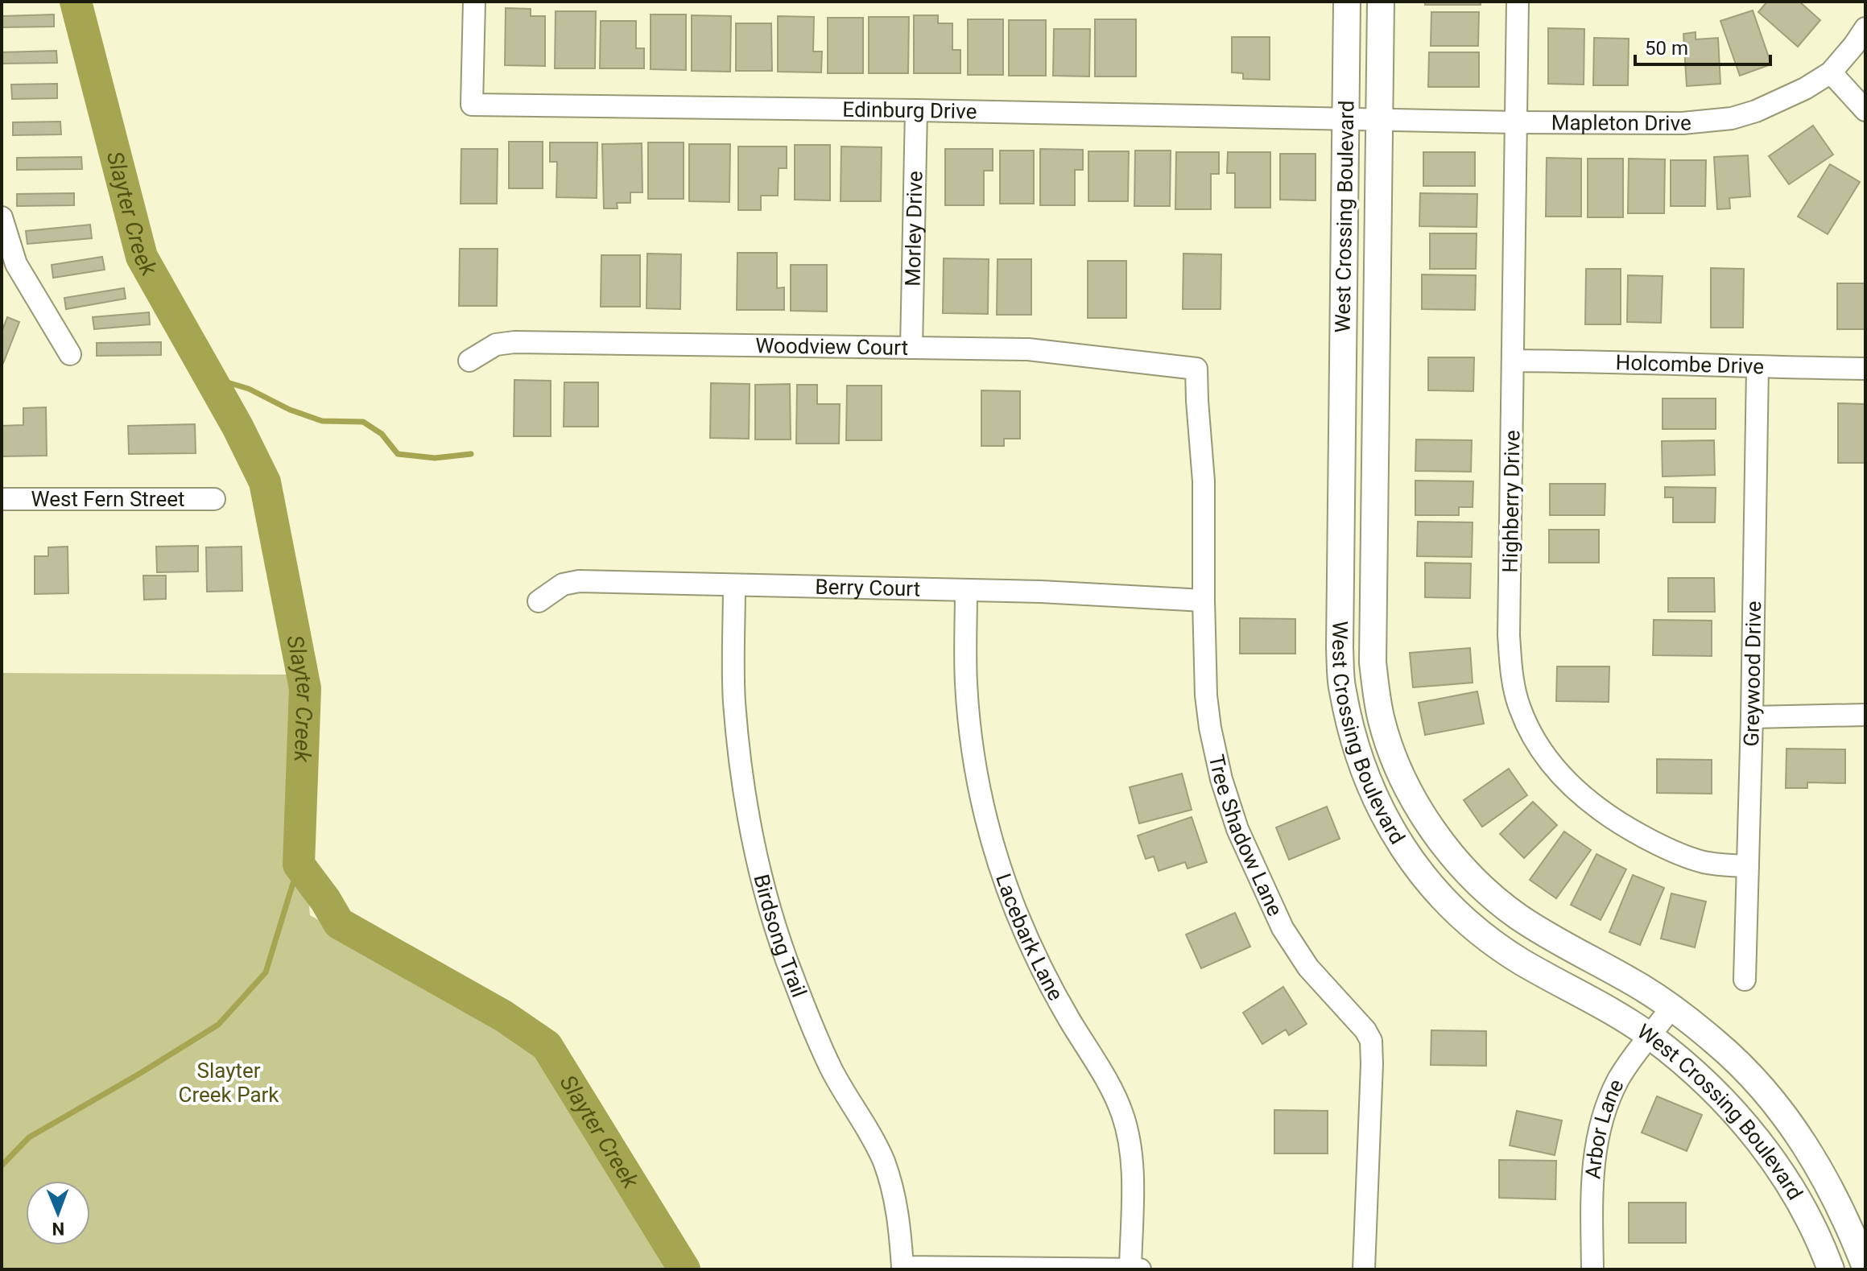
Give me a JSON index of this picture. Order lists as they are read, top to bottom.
{
  "streets": {
    "street": [
      "Edinburg Drive",
      "Mapleton Drive",
      "West Crossing Boulevard",
      "Morley Drive",
      "Woodview Court",
      "Holcombe Drive",
      "West Fern Street",
      "Highberry Drive",
      "Berry Court",
      "Greywood Drive",
      "Tree Shadow Lane",
      "Birdsong Trail",
      "Lacebark Lane",
      "Arbor Lane"
    ]
  },
  "crossings": [
    ["Edinburg Drive", "Mapleton Drive"],
    ["Edinburg Drive", "West Crossing Boulevard"],
    ["Edinburg Drive", "Morley Drive"],
    ["Mapleton Drive", "West Crossing Boulevard"],
    ["Mapleton Drive", "Highberry Drive"],
    ["West Crossing Boulevard", "Arbor Lane"],
    ["Morley Drive", "Woodview Court"],
    ["Woodview Court", "Tree Shadow Lane"],
    ["Holcombe Drive", "Highberry Drive"],
    ["Holcombe Drive", "Greywood Drive"],
    ["Highberry Drive", "Greywood Drive"],
    ["Berry Court", "Tree Shadow Lane"],
    ["Berry Court", "Birdsong Trail"],
    ["Berry Court", "Lacebark Lane"],
    ["Birdsong Trail", "Lacebark Lane"]
  ],
  "water": ["Slayter Creek"],
  "parks": ["Slayter Creek Park"],
  "scale_bar": "50 m",
  "north": "bottom"
}
